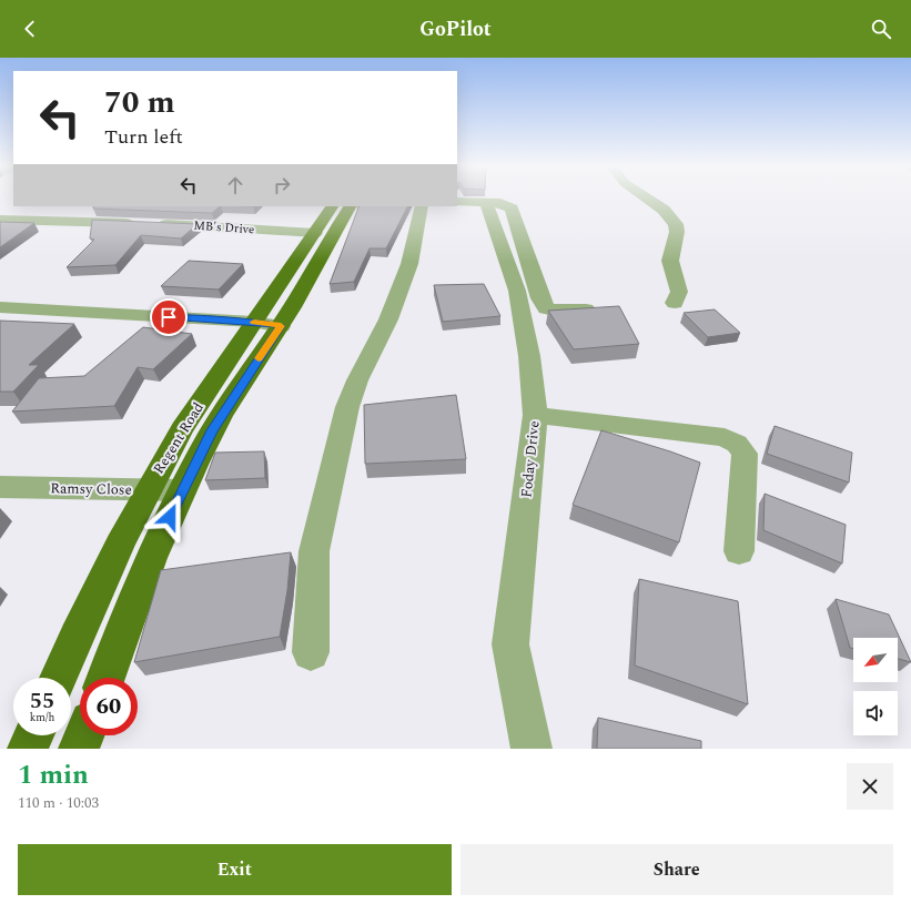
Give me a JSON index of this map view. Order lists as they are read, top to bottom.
{
  "streets": {
    "main road": ["Regent Road"],
    "street": ["MB's Drive", "Foday Drive", "Ramsy Close"]
  },
  "crossings": [
    ["MB's Drive", "Regent Road"],
    ["Regent Road", "Ramsy Close"]
  ],
  "north": "bottom left",
  "page": {
    "header": "GoPilot",
    "turn": ["70 m", "Turn left"],
    "speed": "55 km/h",
    "limit": "60",
    "heading": ["1 min", "110 m · 10:03"],
    "buttons": ["Exit", "Share"]
  }
}
